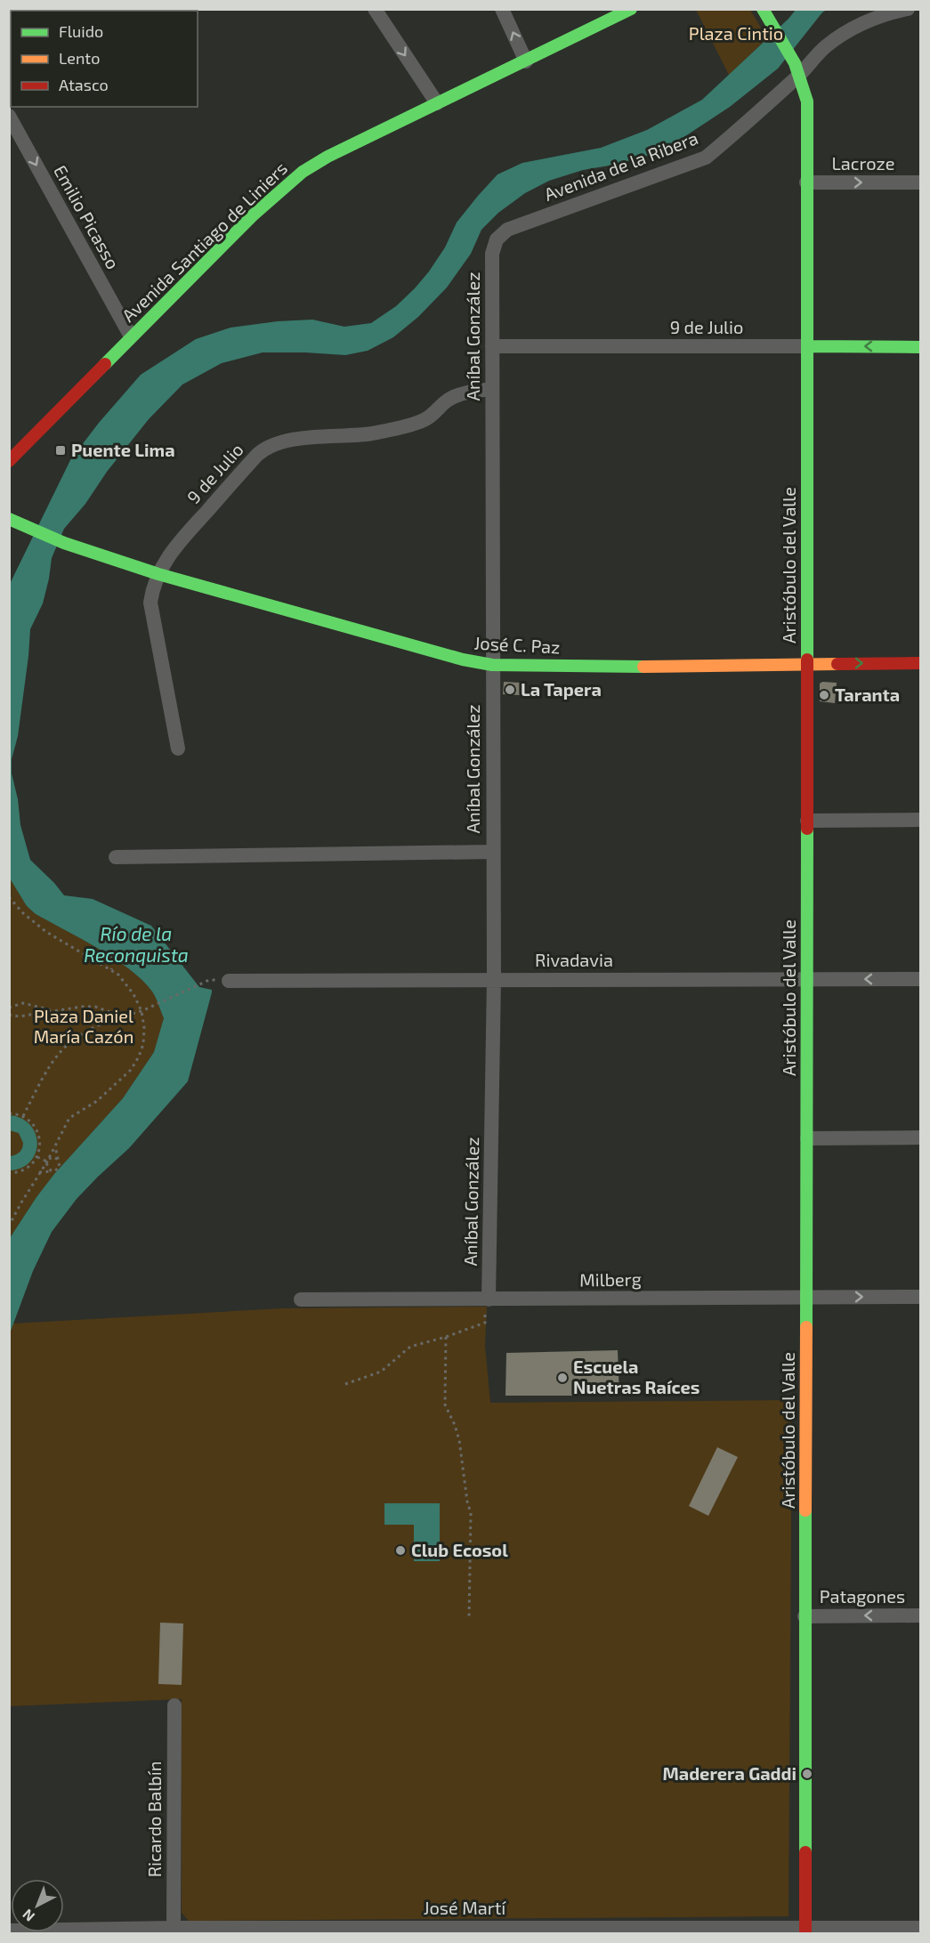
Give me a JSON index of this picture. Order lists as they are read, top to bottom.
{
  "streets": {
    "street": [
      "Lacroze",
      "Avenida de la Ribera",
      "Emilio Picasso",
      "Avenida Santiago de Liniers",
      "9 de Julio",
      "Aníbal González",
      "Aristóbulo del Valle",
      "José C. Paz",
      "Rivadavia",
      "Milberg",
      "Patagones",
      "Ricardo Balbín",
      "José Martí"
    ]
  },
  "crossings": [
    ["Lacroze", "Aristóbulo del Valle"],
    ["Avenida de la Ribera", "Aníbal González"],
    ["Avenida de la Ribera", "Aristóbulo del Valle"],
    ["Emilio Picasso", "Avenida Santiago de Liniers"],
    ["9 de Julio", "Aníbal González"],
    ["9 de Julio", "Aristóbulo del Valle"],
    ["9 de Julio", "José C. Paz"],
    ["Aníbal González", "José C. Paz"],
    ["Aníbal González", "Rivadavia"],
    ["Aníbal González", "Milberg"],
    ["Aristóbulo del Valle", "José C. Paz"],
    ["Aristóbulo del Valle", "Rivadavia"],
    ["Aristóbulo del Valle", "Milberg"],
    ["Aristóbulo del Valle", "Patagones"],
    ["Aristóbulo del Valle", "José Martí"],
    ["Ricardo Balbín", "José Martí"]
  ],
  "one_way": ["Lacroze", "Emilio Picasso", "Patagones"],
  "water": ["Río de la Reconquista"],
  "parks": ["Plaza Cintio", "Plaza Daniel María Cazón"],
  "places": {
    "transit": ["Puente Lima"],
    "other": [
      "La Tapera",
      "Taranta",
      "Escuela Nuetras Raíces",
      "Club Ecosol",
      "Maderera Gaddi"
    ]
  },
  "legend": ["Fluido", "Lento", "Atasco"],
  "north": "bottom left"
}
